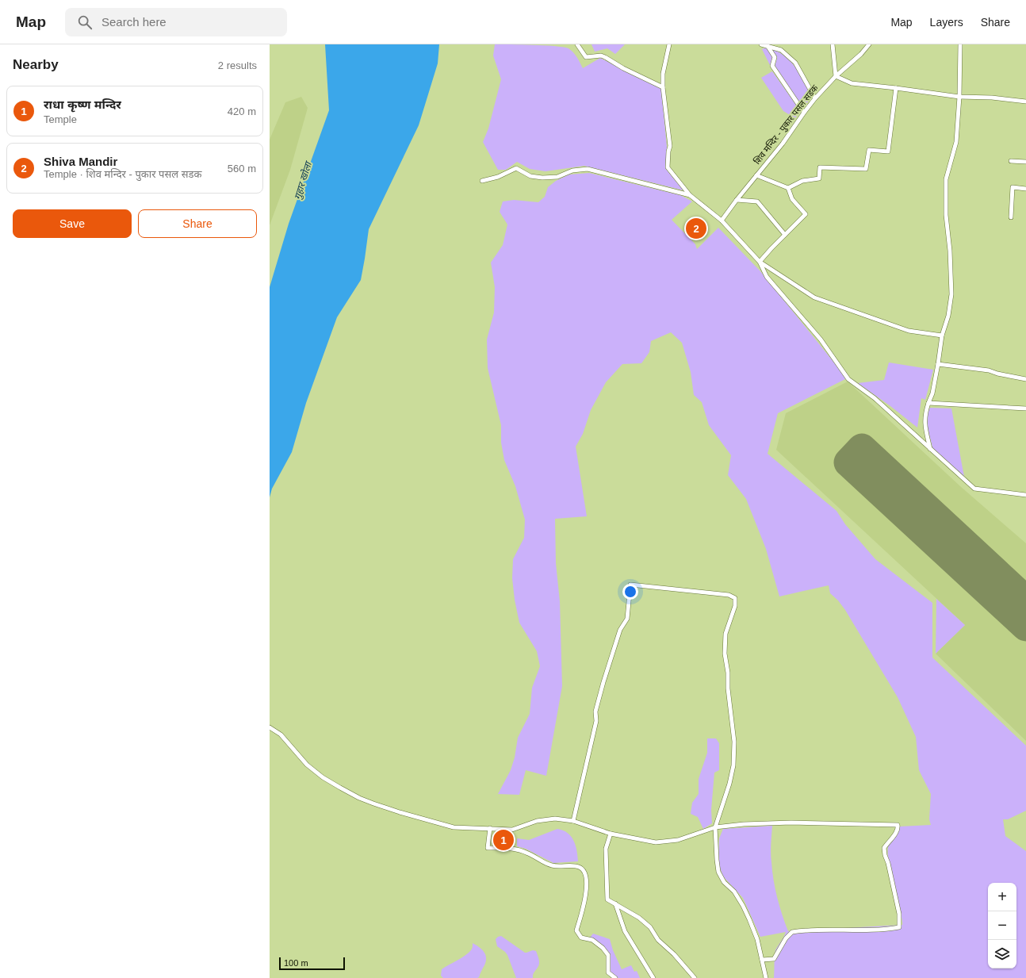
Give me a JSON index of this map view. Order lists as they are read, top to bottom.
{
  "streets": {
    "street": ["शिव मन्दिर - पुकार पसल सडक"]
  },
  "water": ["गुहार खोला"],
  "scale_bar": "100 m",
  "page": {
    "header": "Map",
    "search": "Search here",
    "nav": ["Map", "Layers", "Share"],
    "heading": ["Nearby", "2 results"],
    "list": [
      {
        "mark": "1",
        "name": "राधा कृष्ण मन्दिर",
        "note": "Temple",
        "value": "420 m"
      },
      {
        "mark": "2",
        "name": "Shiva Mandir",
        "note": "Temple · शिव मन्दिर - पुकार पसल सडक",
        "value": "560 m"
      }
    ],
    "buttons": ["Save", "Share"],
    "pins": ["2", "1"],
    "map_buttons": ["+", "−"],
    "scale": "100 m"
  }
}
